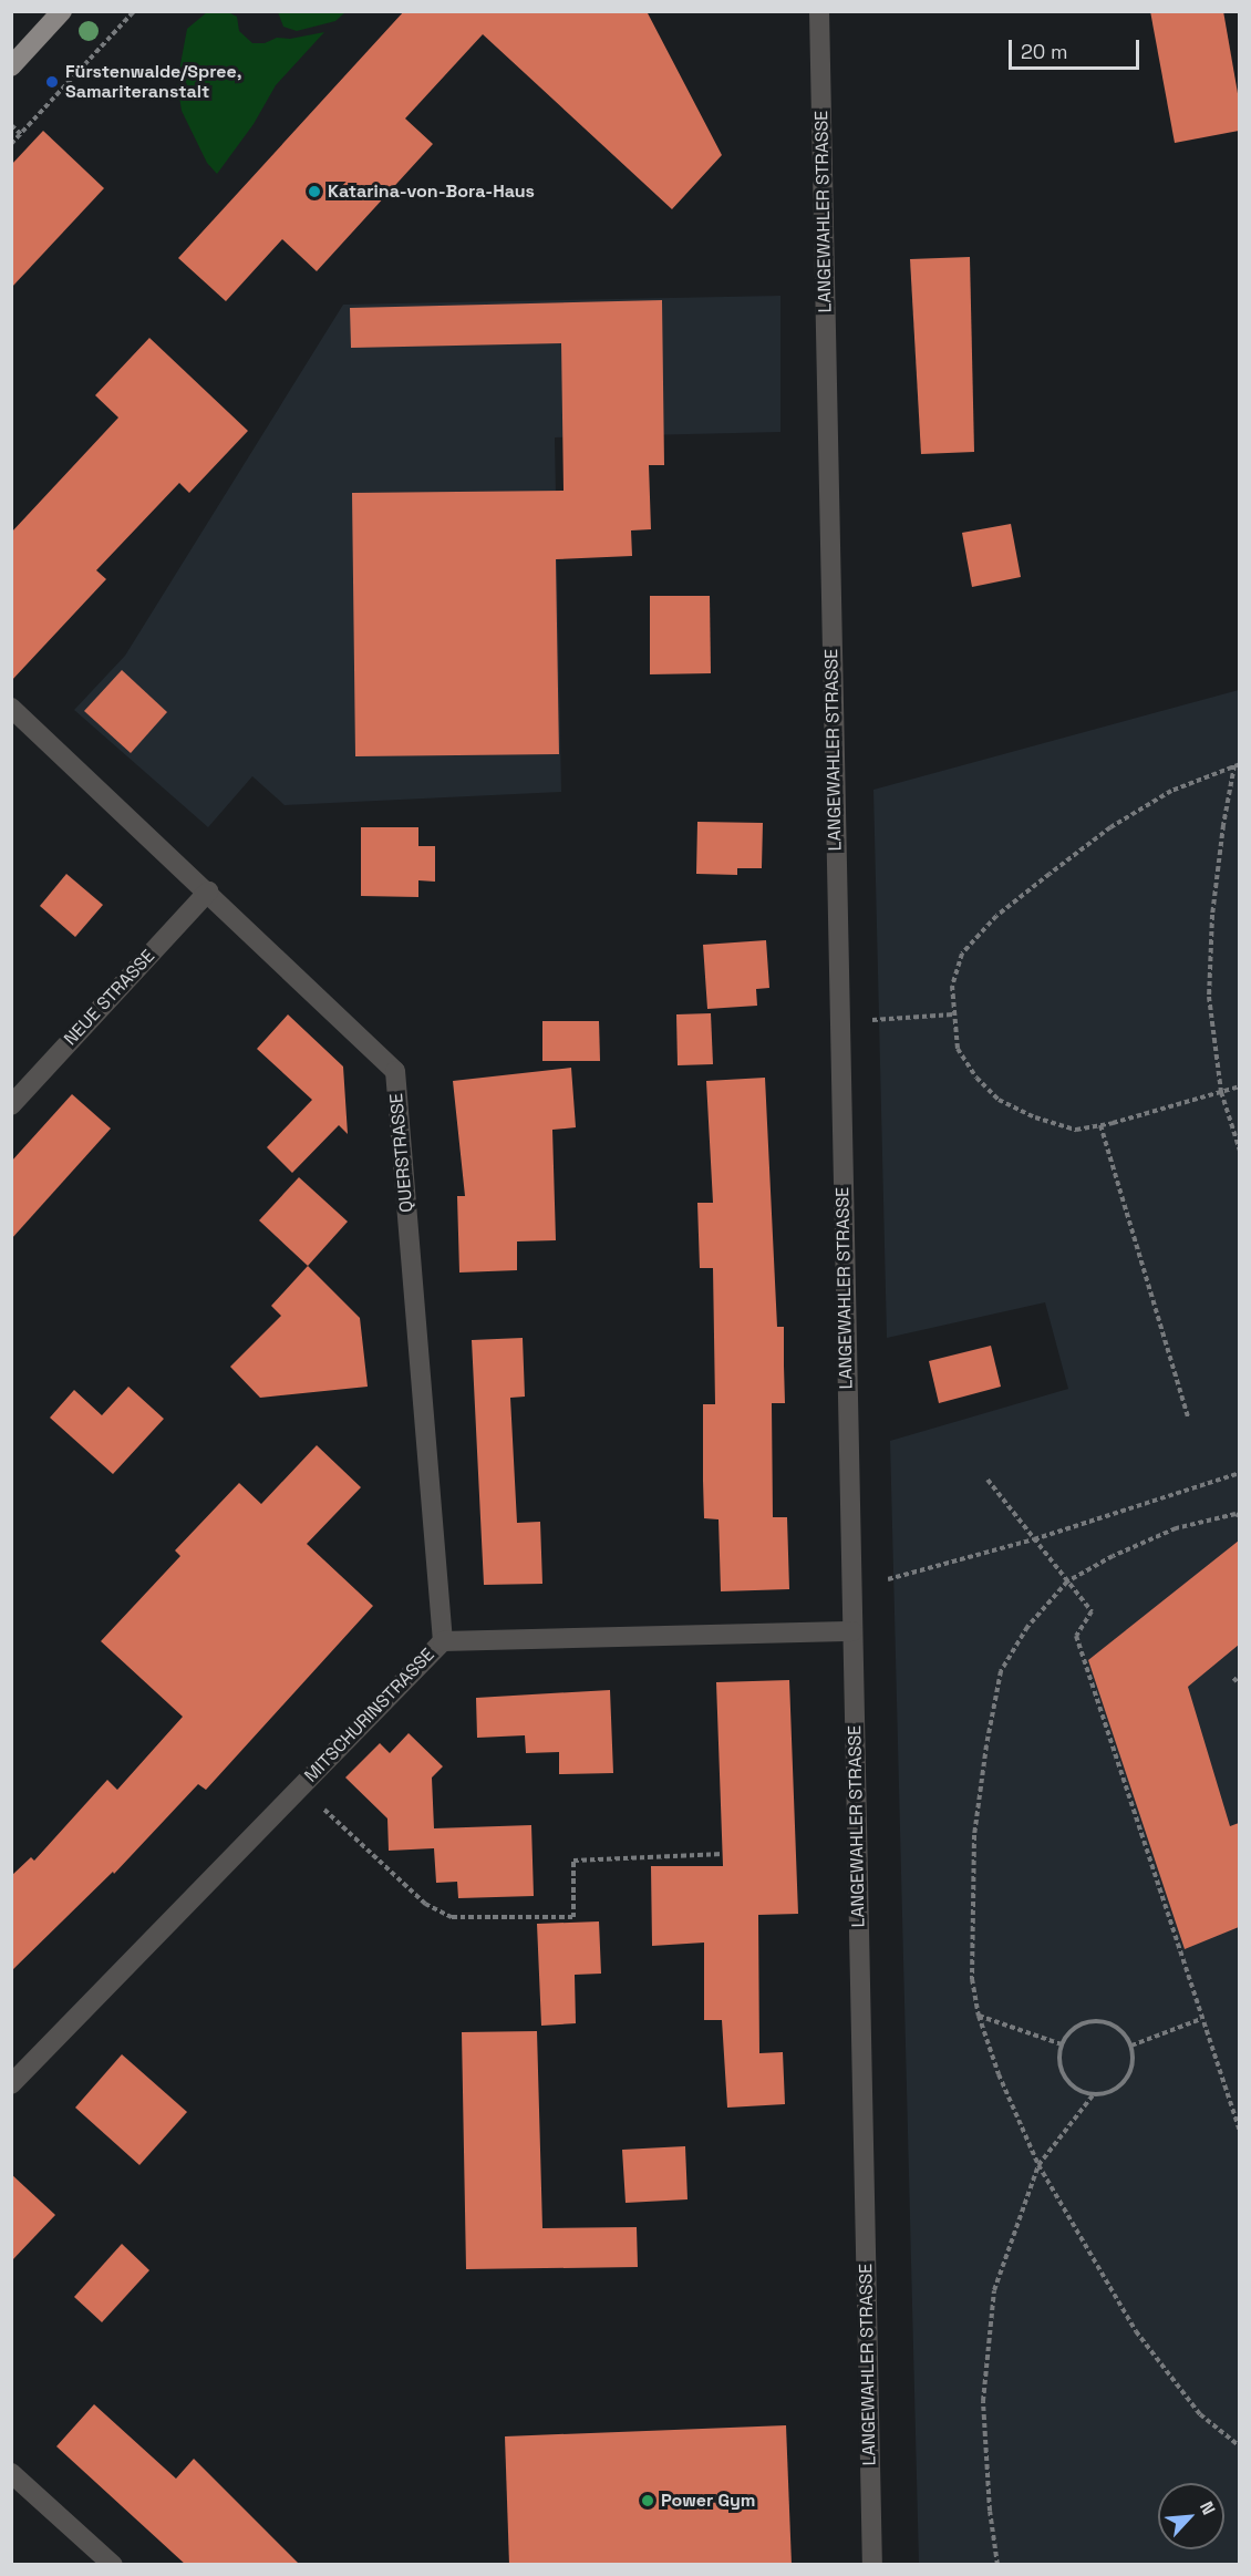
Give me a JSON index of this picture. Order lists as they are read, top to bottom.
{
  "streets": {
    "street": [
      "LANGEWAHLER STRASSE",
      "NEUE STRASSE",
      "QUERSTRASSE",
      "MITSCHURINSTRASSE"
    ]
  },
  "crossings": [
    ["LANGEWAHLER STRASSE", "MITSCHURINSTRASSE"],
    ["NEUE STRASSE", "QUERSTRASSE"],
    ["QUERSTRASSE", "MITSCHURINSTRASSE"]
  ],
  "places": ["Fürstenwalde/Spree, Samariteranstalt", "Katarina-von-Bora-Haus", "Power Gym"],
  "scale_bar": "20 m",
  "north": "top right"
}
